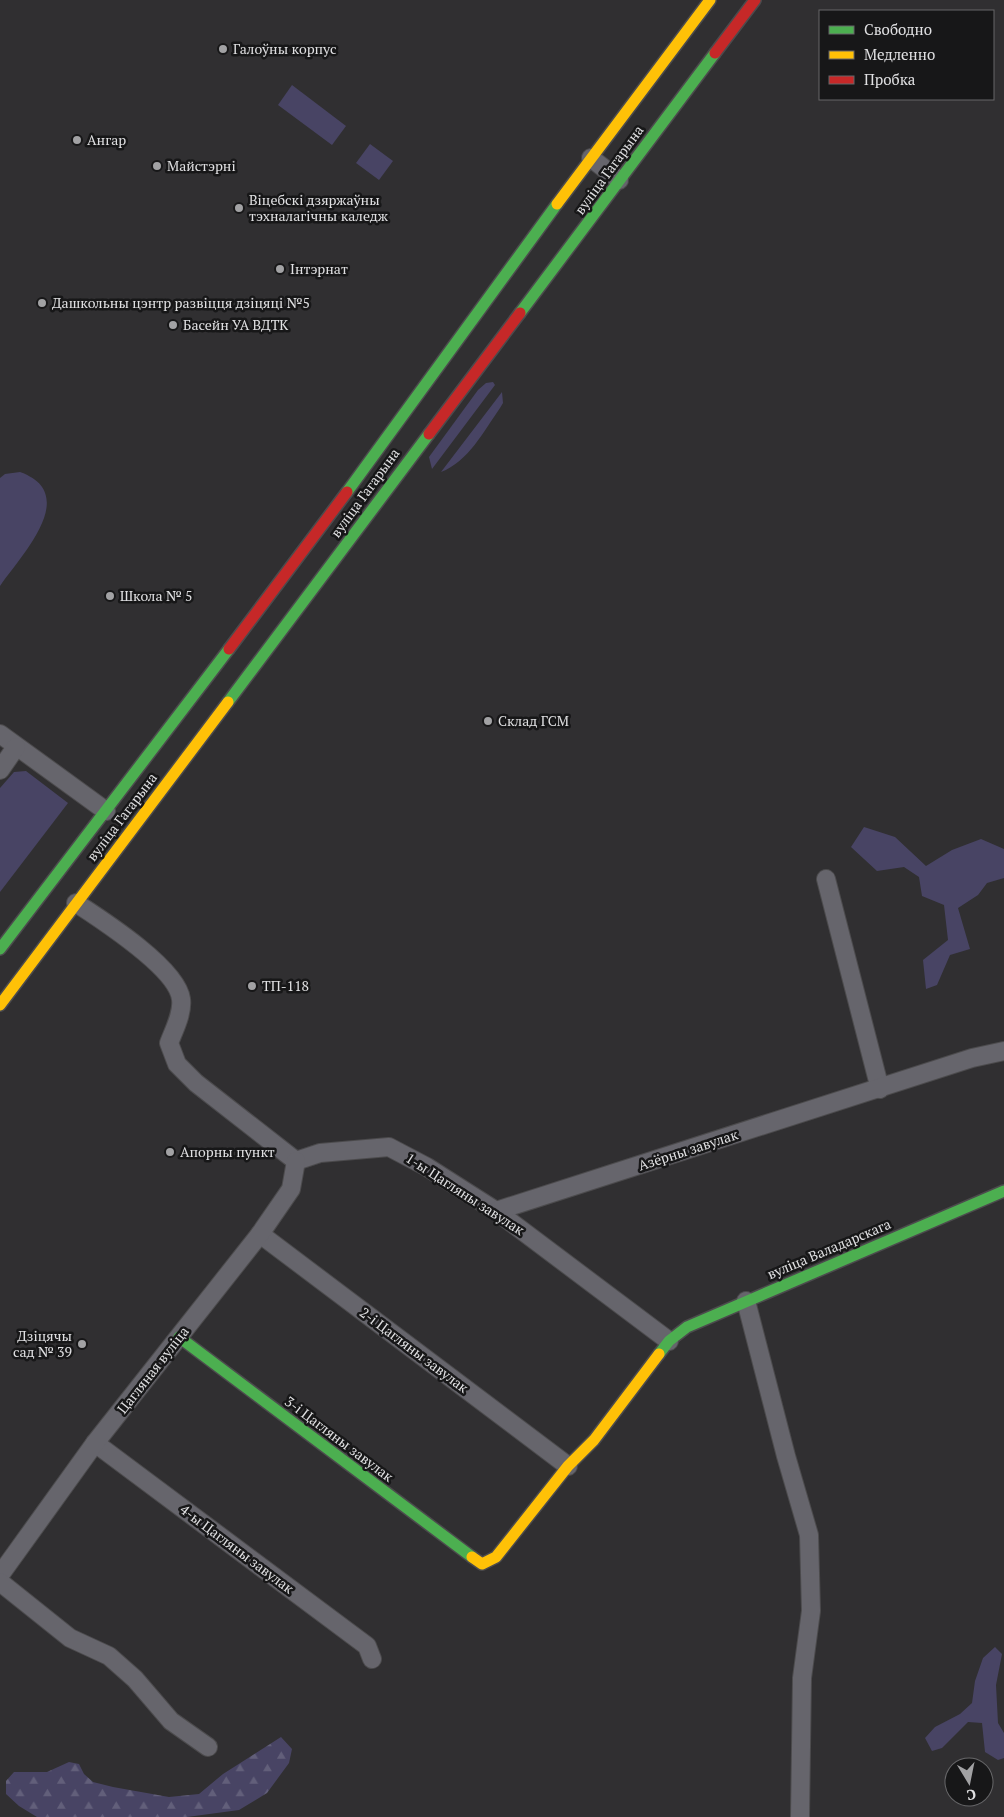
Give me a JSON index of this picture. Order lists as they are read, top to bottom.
{
  "streets": {
    "main road": ["вуліца Гагарына", "вуліца Валадарскага", "3-і Цагляны завулак"],
    "street": [
      "Азёрны завулак",
      "1-ы Цагляны завулак",
      "2-і Цагляны завулак",
      "Цагляная вуліца",
      "4-ы Цагляны завулак"
    ]
  },
  "crossings": [
    ["Азёрны завулак", "1-ы Цагляны завулак"],
    ["1-ы Цагляны завулак", "вуліца Валадарскага"],
    ["1-ы Цагляны завулак", "Цагляная вуліца"],
    ["вуліца Валадарскага", "2-і Цагляны завулак"],
    ["вуліца Валадарскага", "3-і Цагляны завулак"],
    ["2-і Цагляны завулак", "Цагляная вуліца"],
    ["Цагляная вуліца", "3-і Цагляны завулак"],
    ["Цагляная вуліца", "4-ы Цагляны завулак"]
  ],
  "places": [
    "Галоўны корпус",
    "Ангар",
    "Майстэрні",
    "Віцебскі дзяржаўны тэхналагічны каледж",
    "Інтэрнат",
    "Дашкольны цэнтр развіцця дзіцяці №5",
    "Басейн УА ВДТК",
    "Школа № 5",
    "Склад ГСМ",
    "ТП-118",
    "Апорны пункт",
    "Дзіцячы сад № 39"
  ],
  "legend": ["Свободно", "Медленно", "Пробка"],
  "north": "bottom"
}
